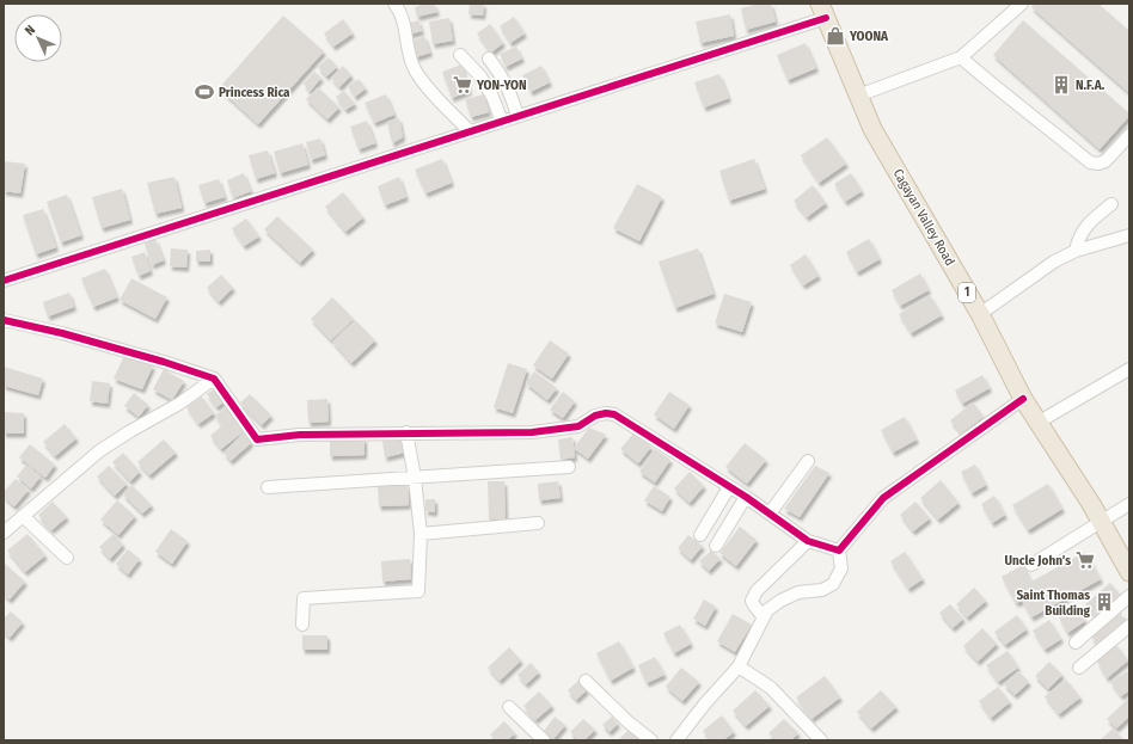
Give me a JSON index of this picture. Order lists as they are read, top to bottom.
{
  "streets": {
    "highway": ["Cagayan Valley Road", "1"]
  },
  "places": {
    "shop": ["YOONA"],
    "supermarket": ["YON-YON", "Uncle John's"],
    "building": ["N.F.A.", "Saint Thomas Building"],
    "sports": ["Princess Rica"]
  },
  "north": "top left"
}
